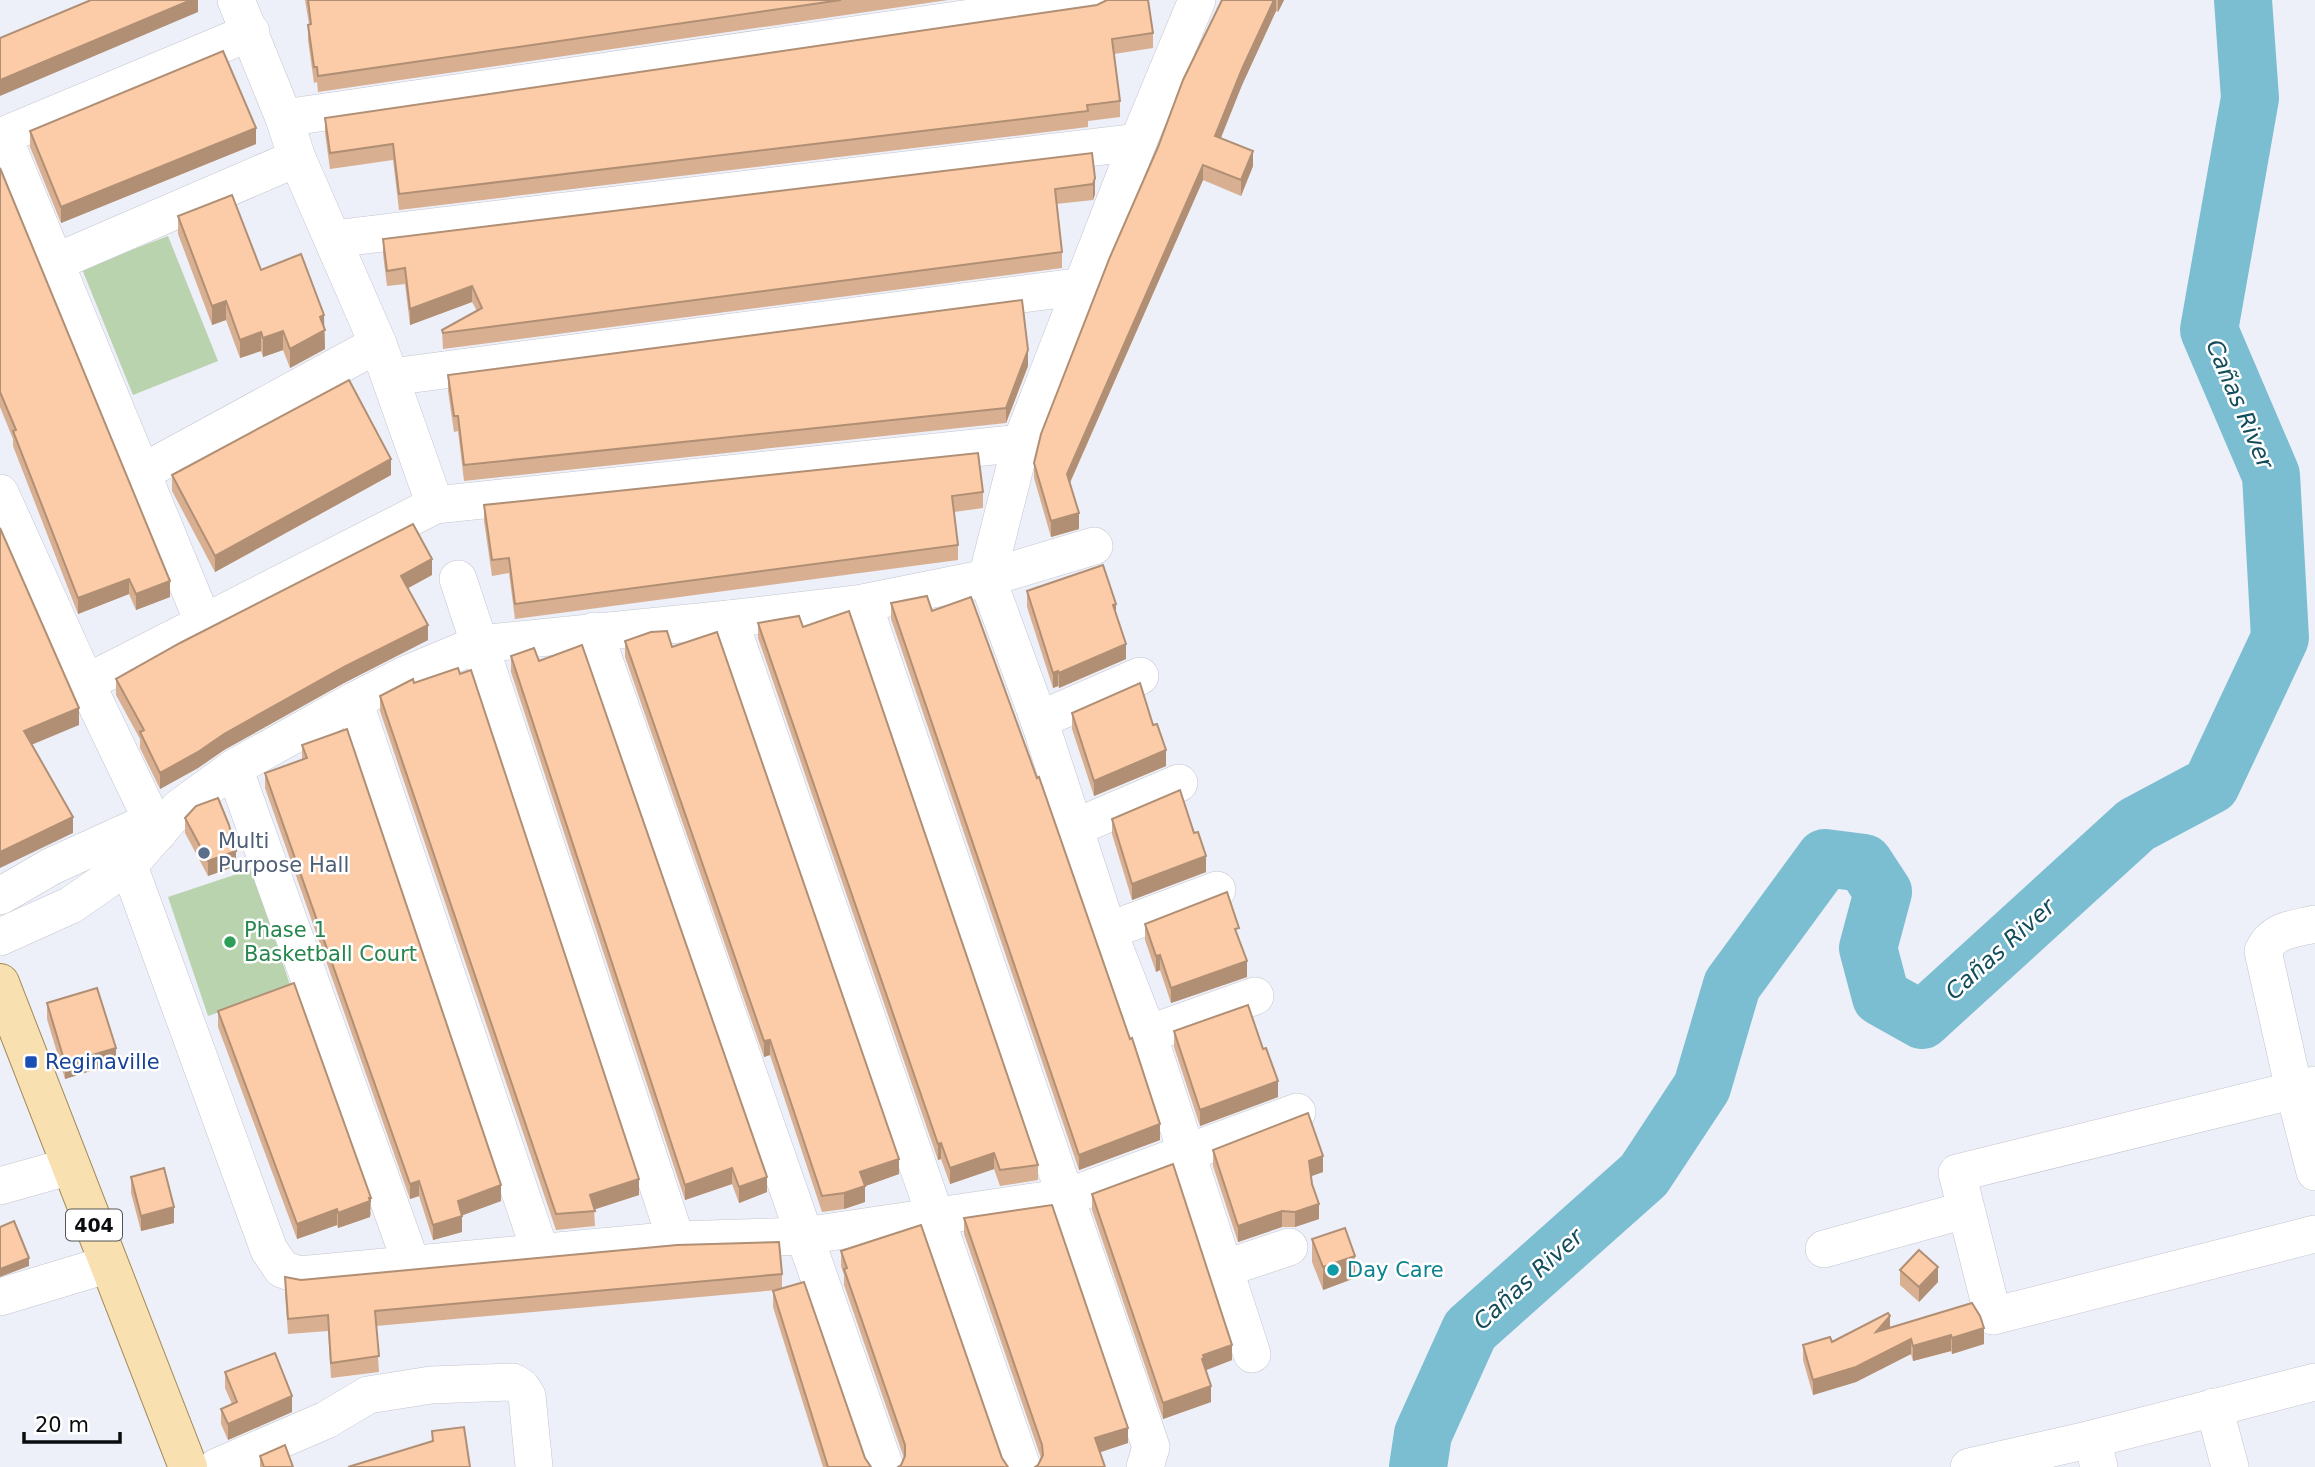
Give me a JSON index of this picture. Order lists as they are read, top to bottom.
{
  "streets": {
    "main road": ["404"]
  },
  "water": ["Cañas River"],
  "places": {
    "other": ["Multi Purpose Hall", "Phase 1 Basketball Court", "Day Care"],
    "transit": ["Reginaville"]
  },
  "scale_bar": "20 m"
}
